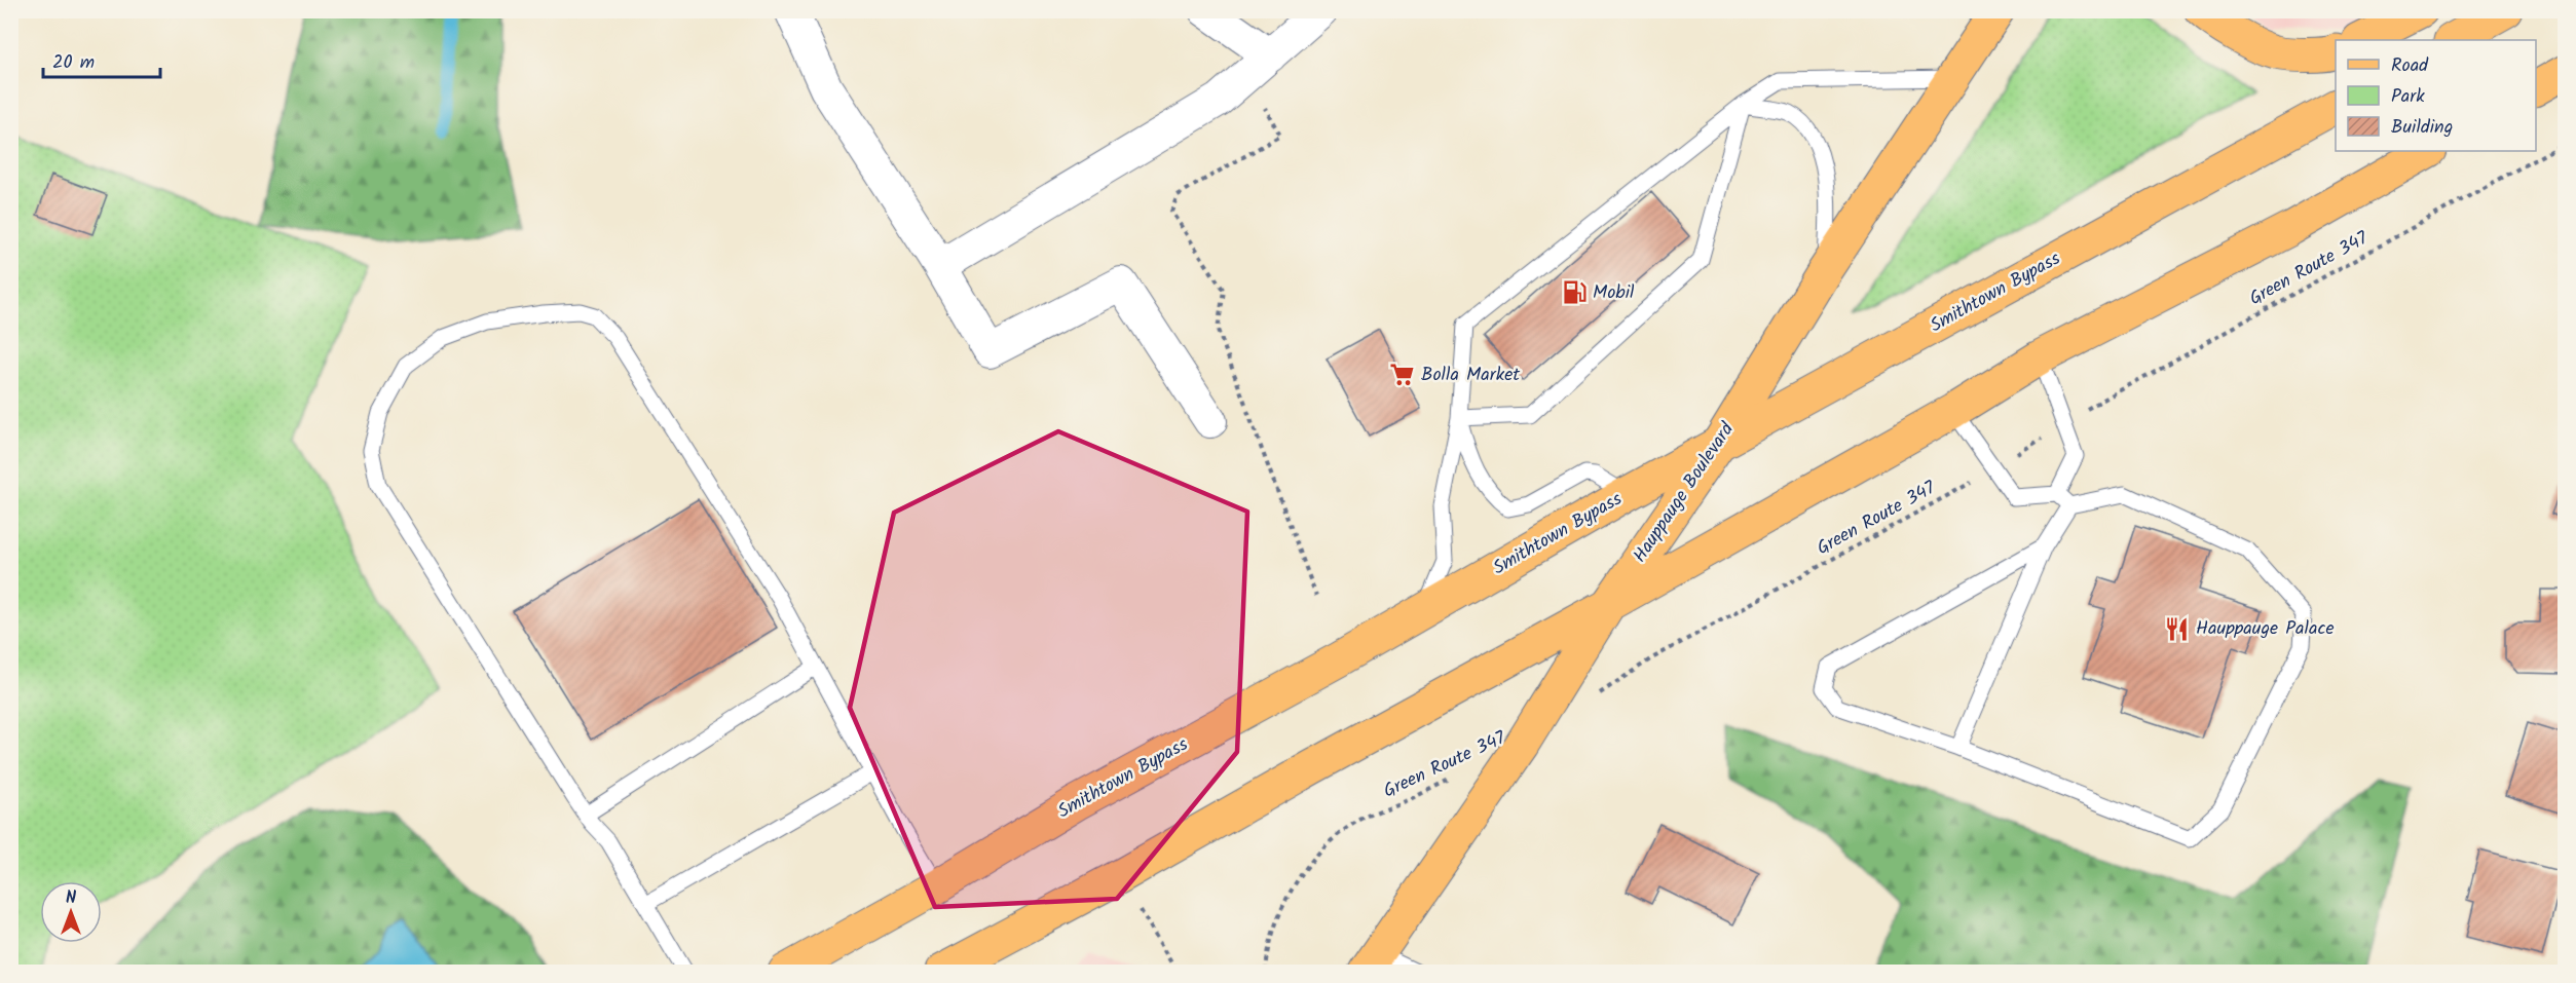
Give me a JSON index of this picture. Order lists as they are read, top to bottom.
{
  "streets": {
    "main road": ["Smithtown Bypass", "Hauppauge Boulevard"],
    "path": ["Green Route 347"]
  },
  "crossings": [
    ["Smithtown Bypass", "Hauppauge Boulevard"]
  ],
  "places": {
    "fuel station": ["Mobil"],
    "supermarket": ["Bolla Market"],
    "restaurant": ["Hauppauge Palace"]
  },
  "legend": ["Road", "Park", "Building"],
  "scale_bar": "20 m",
  "north": "top"
}
